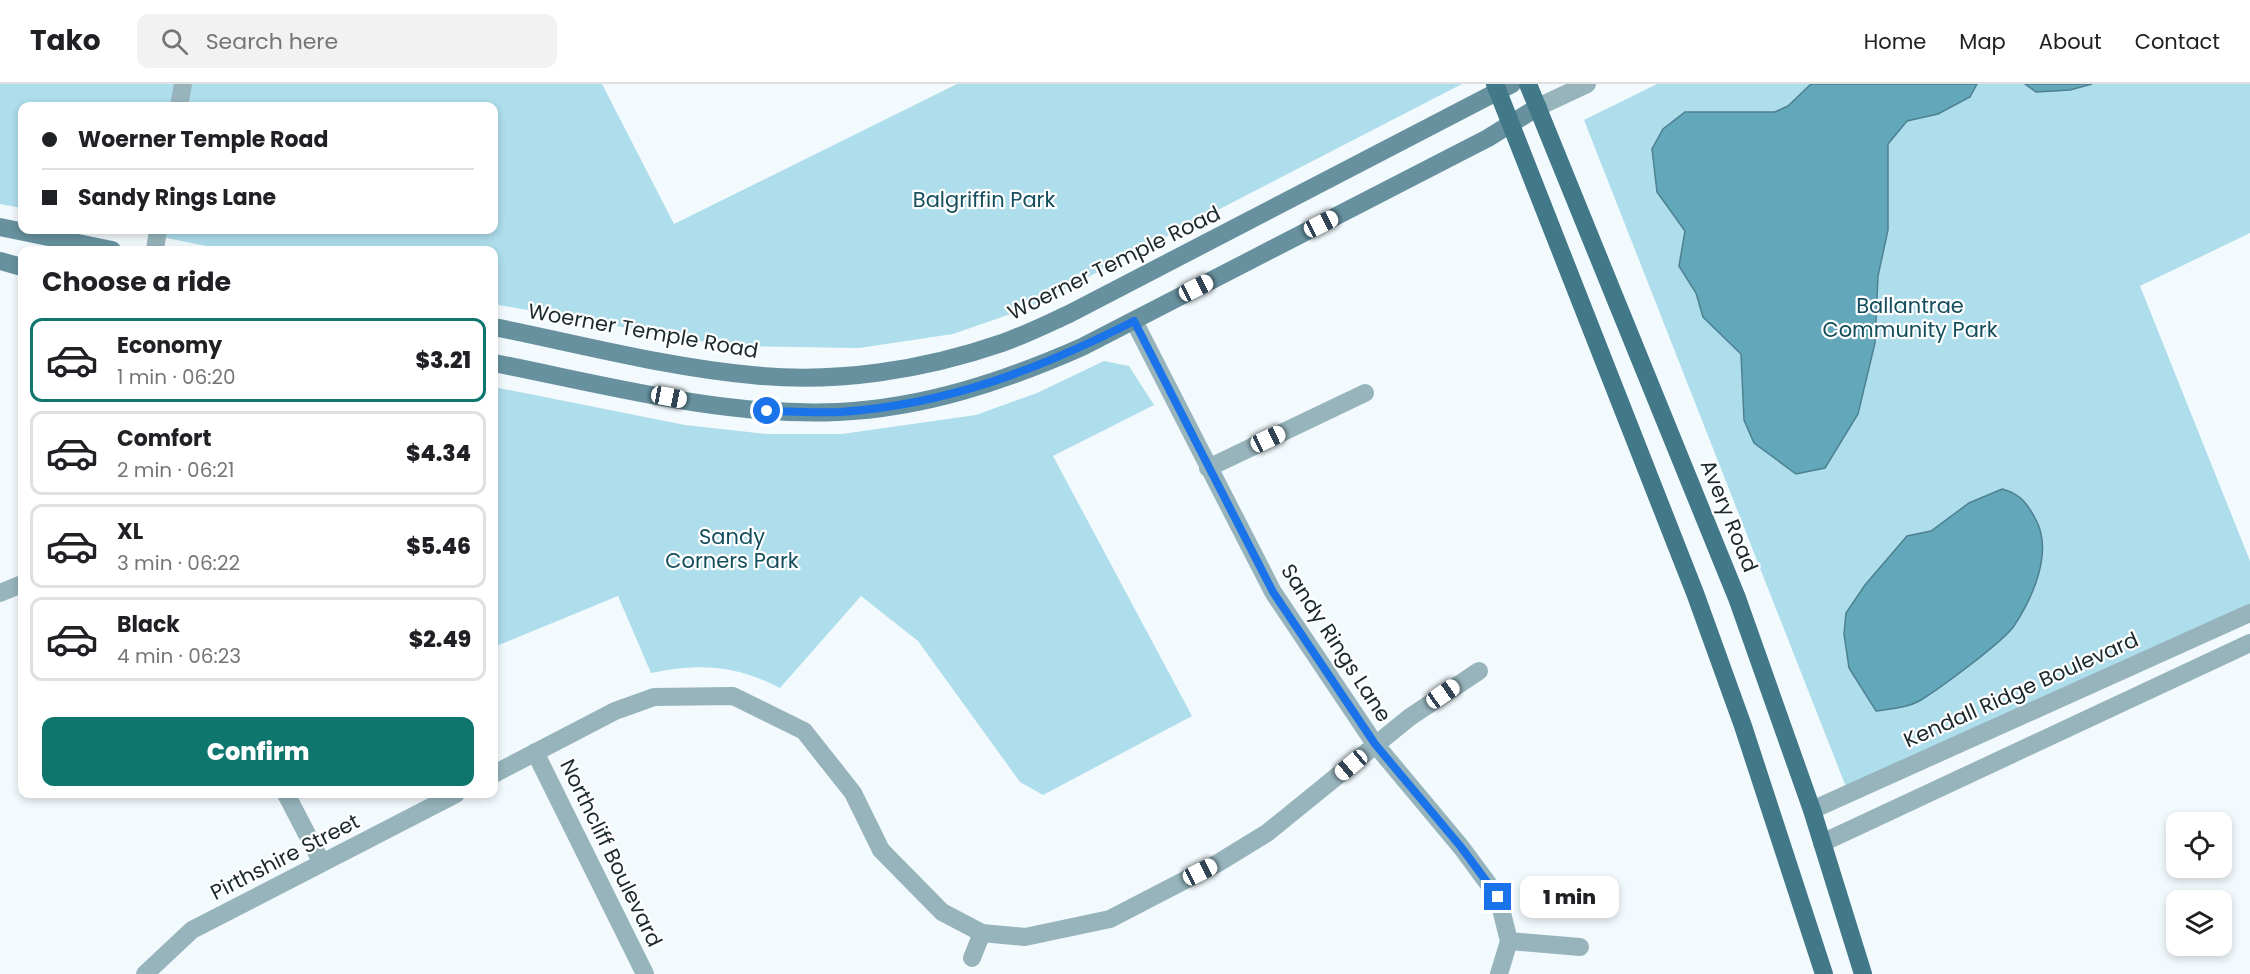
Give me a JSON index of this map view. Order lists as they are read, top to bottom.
{
  "streets": {
    "main road": ["Woerner Temple Road", "Avery Road"],
    "street": [
      "Sandy Rings Lane",
      "Kendall Ridge Boulevard",
      "Northcliff Boulevard",
      "Pirthshire Street"
    ]
  },
  "crossings": [
    ["Avery Road", "Kendall Ridge Boulevard"]
  ],
  "parks": ["Balgriffin Park", "Ballantrae Community Park", "Sandy Corners Park"],
  "page": {
    "header": "Tako",
    "search": "Search here",
    "nav": [
      "Home",
      "Map",
      "About",
      "Contact"
    ],
    "banner": ["Woerner Temple Road", "Sandy Rings Lane"],
    "heading": "Choose a ride",
    "list": [
      {
        "name": "Economy",
        "note": "1 min · 06:20",
        "value": "$3.21"
      },
      {
        "name": "Comfort",
        "note": "2 min · 06:21",
        "value": "$4.34"
      },
      {
        "name": "XL",
        "note": "3 min · 06:22",
        "value": "$5.46"
      },
      {
        "name": "Black",
        "note": "4 min · 06:23",
        "value": "$2.49"
      }
    ],
    "buttons": "Confirm",
    "bubble": "1 min"
  }
}
